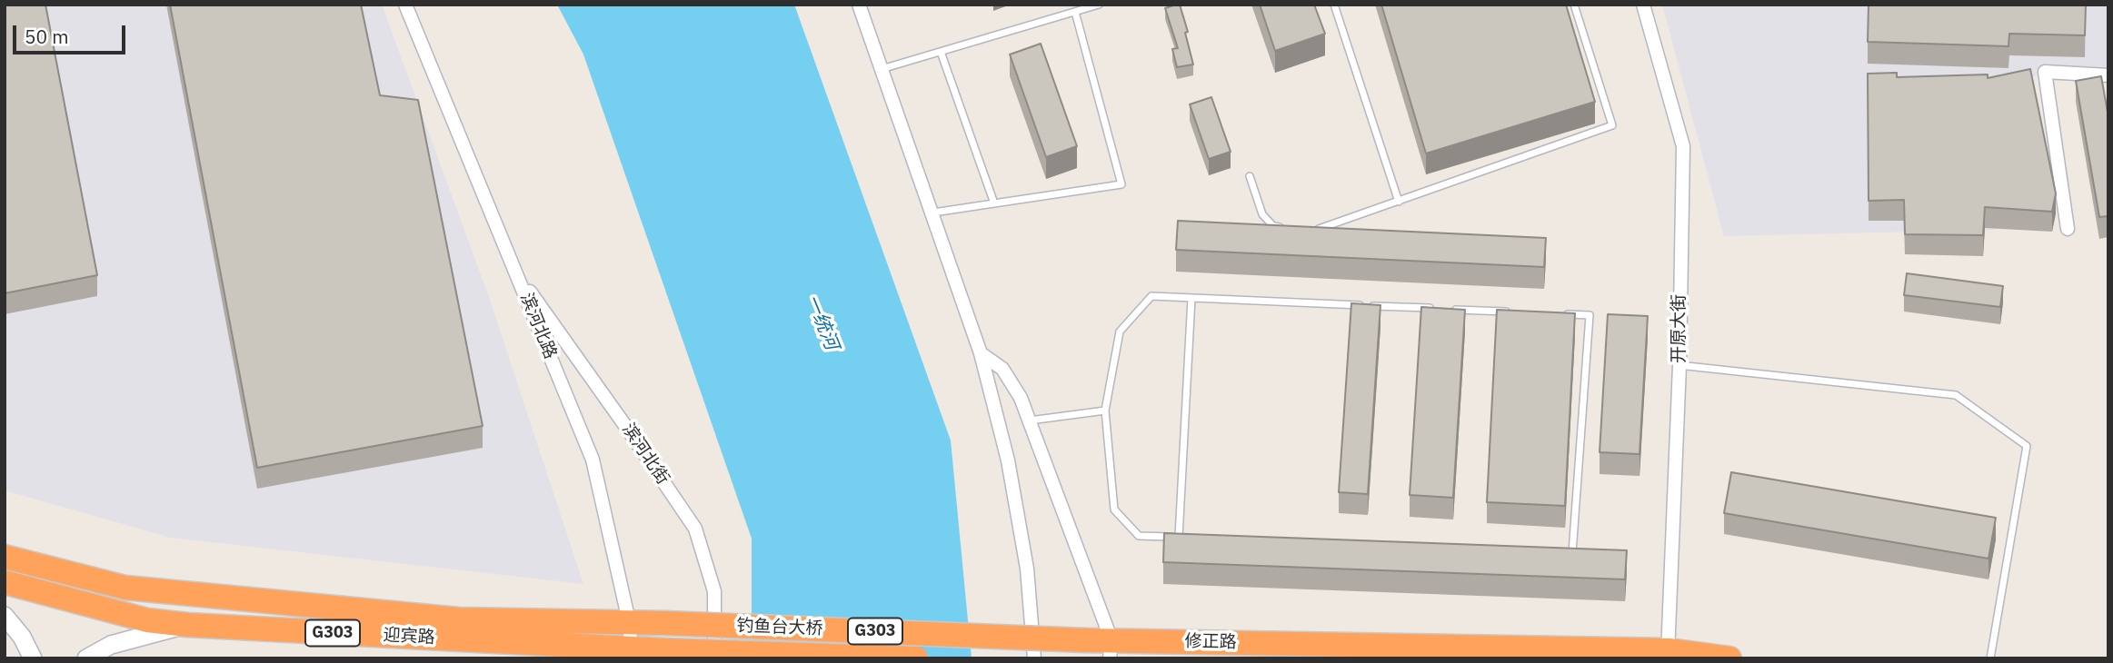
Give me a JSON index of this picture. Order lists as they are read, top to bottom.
{
  "streets": {
    "highway": [
      "钓鱼台大桥",
      "G303",
      "迎宾路",
      "修正路"
    ],
    "street": ["滨河北路", "开原大街", "滨河北街"]
  },
  "crossings": [
    ["滨河北路", "滨河北街"],
    ["滨河北路", "迎宾路"],
    ["开原大街", "修正路"],
    ["钓鱼台大桥", "迎宾路"],
    ["钓鱼台大桥", "修正路"]
  ],
  "water": ["一统河"],
  "scale_bar": "50 m"
}
